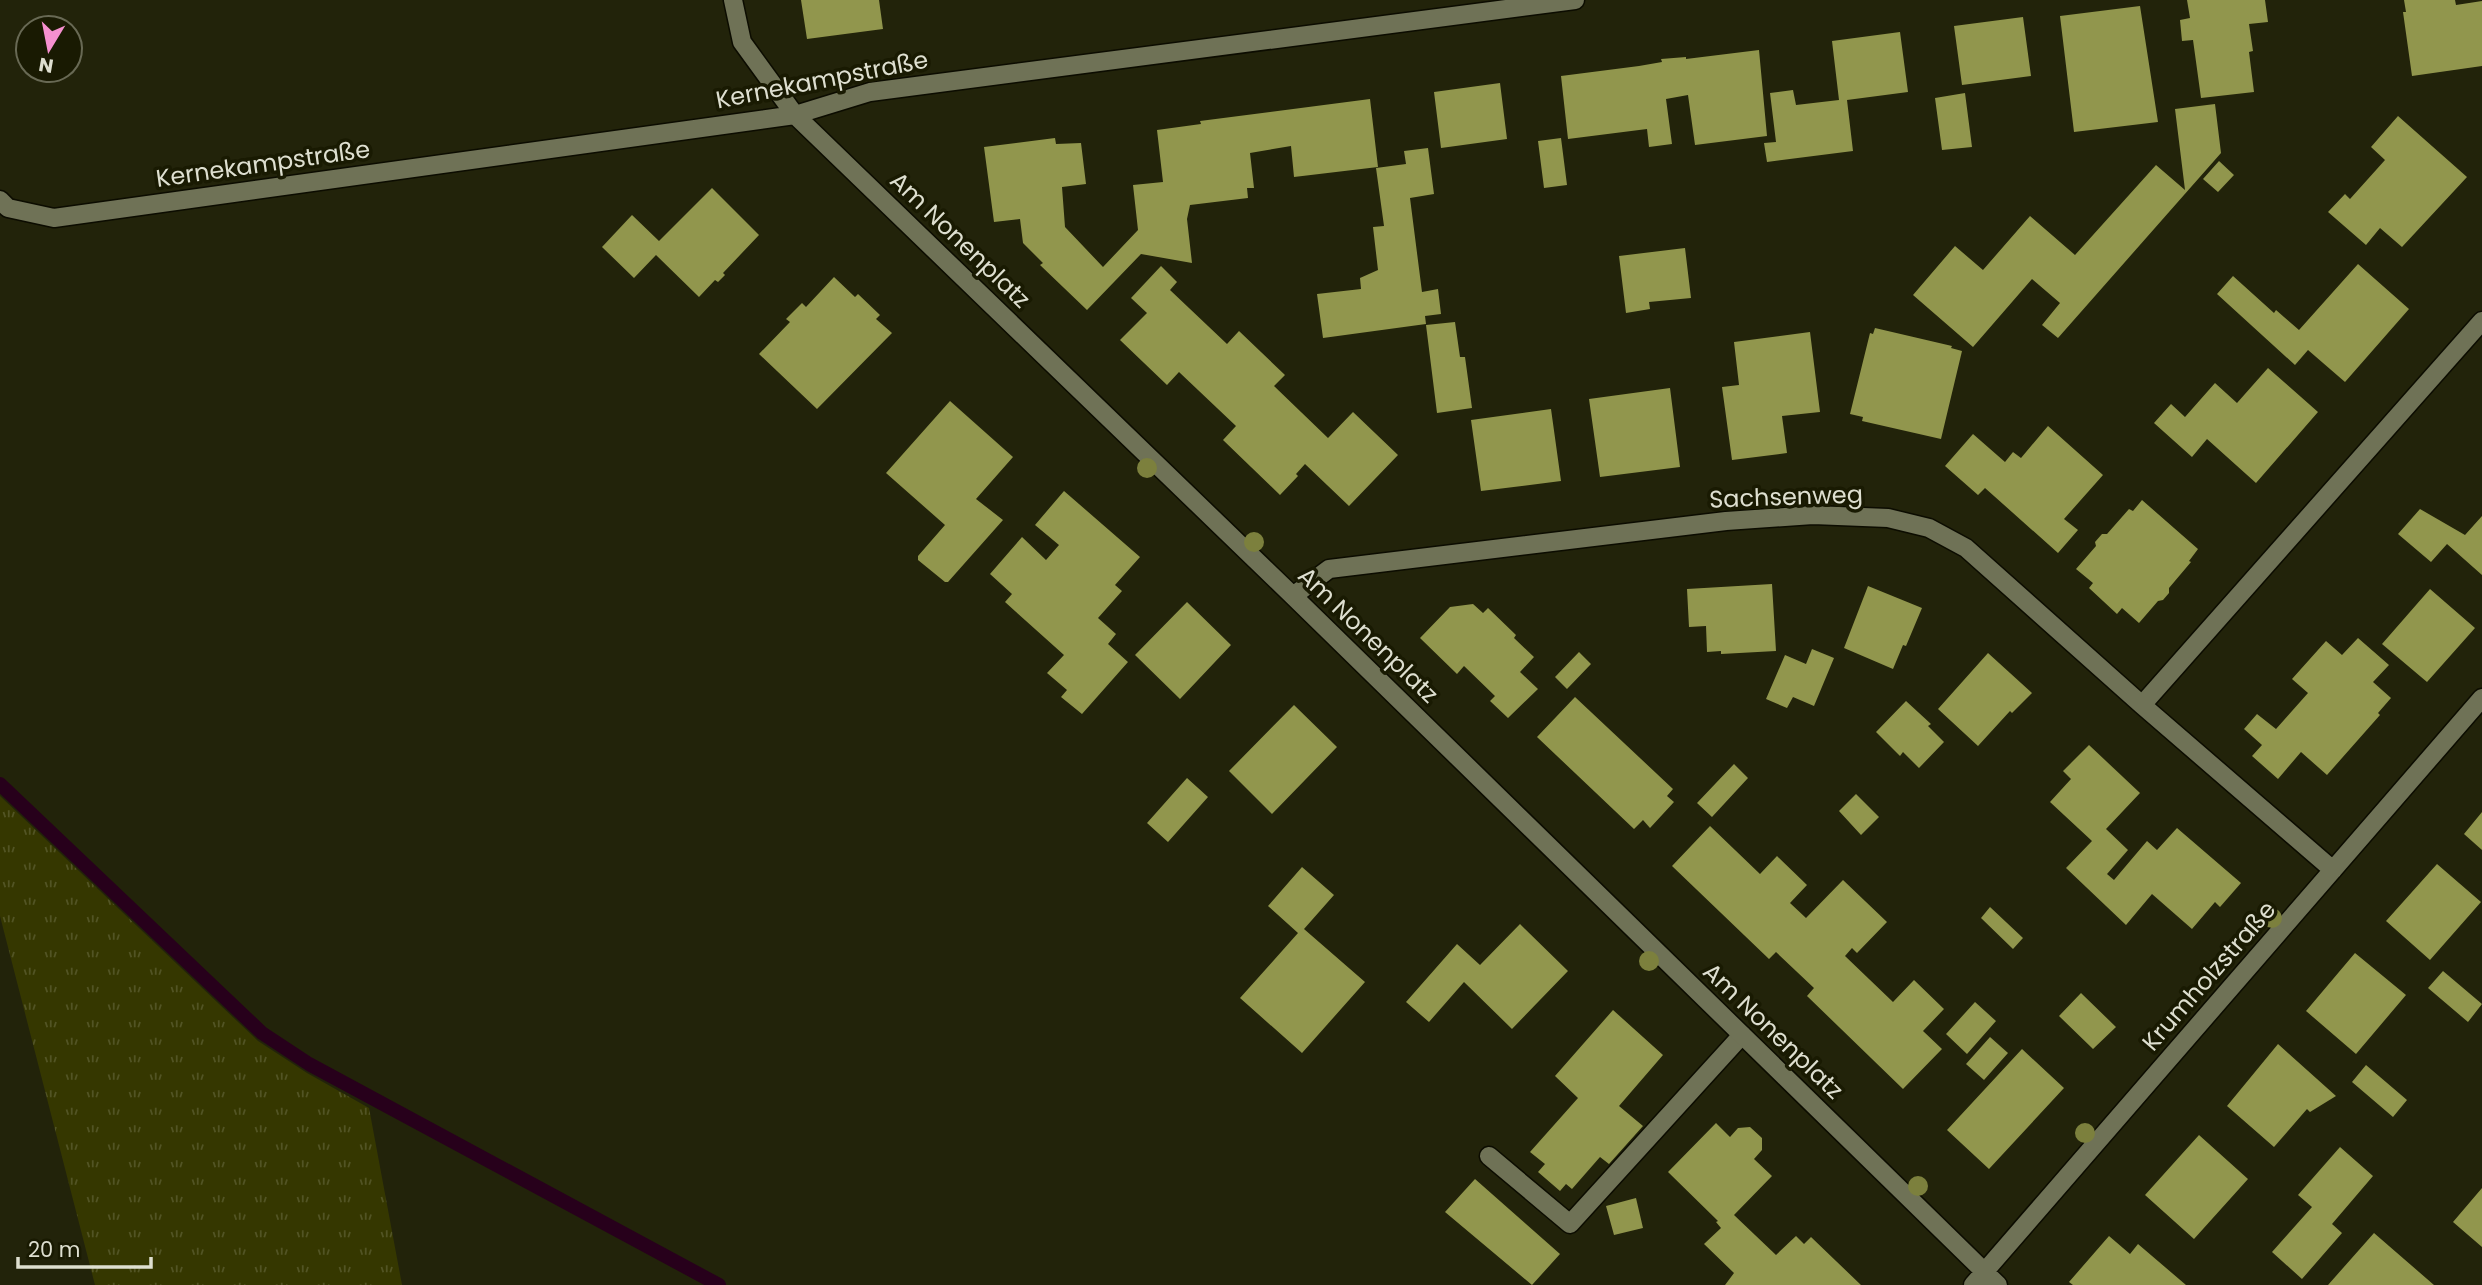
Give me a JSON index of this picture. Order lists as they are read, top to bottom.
{
  "streets": {
    "street": [
      "Kernekampstraße",
      "Am Nonenplatz",
      "Sachsenweg",
      "Krumholzstraße"
    ]
  },
  "crossings": [
    ["Kernekampstraße", "Am Nonenplatz"],
    ["Am Nonenplatz", "Sachsenweg"],
    ["Am Nonenplatz", "Krumholzstraße"],
    ["Sachsenweg", "Krumholzstraße"]
  ],
  "scale_bar": "20 m",
  "north": "bottom"
}
